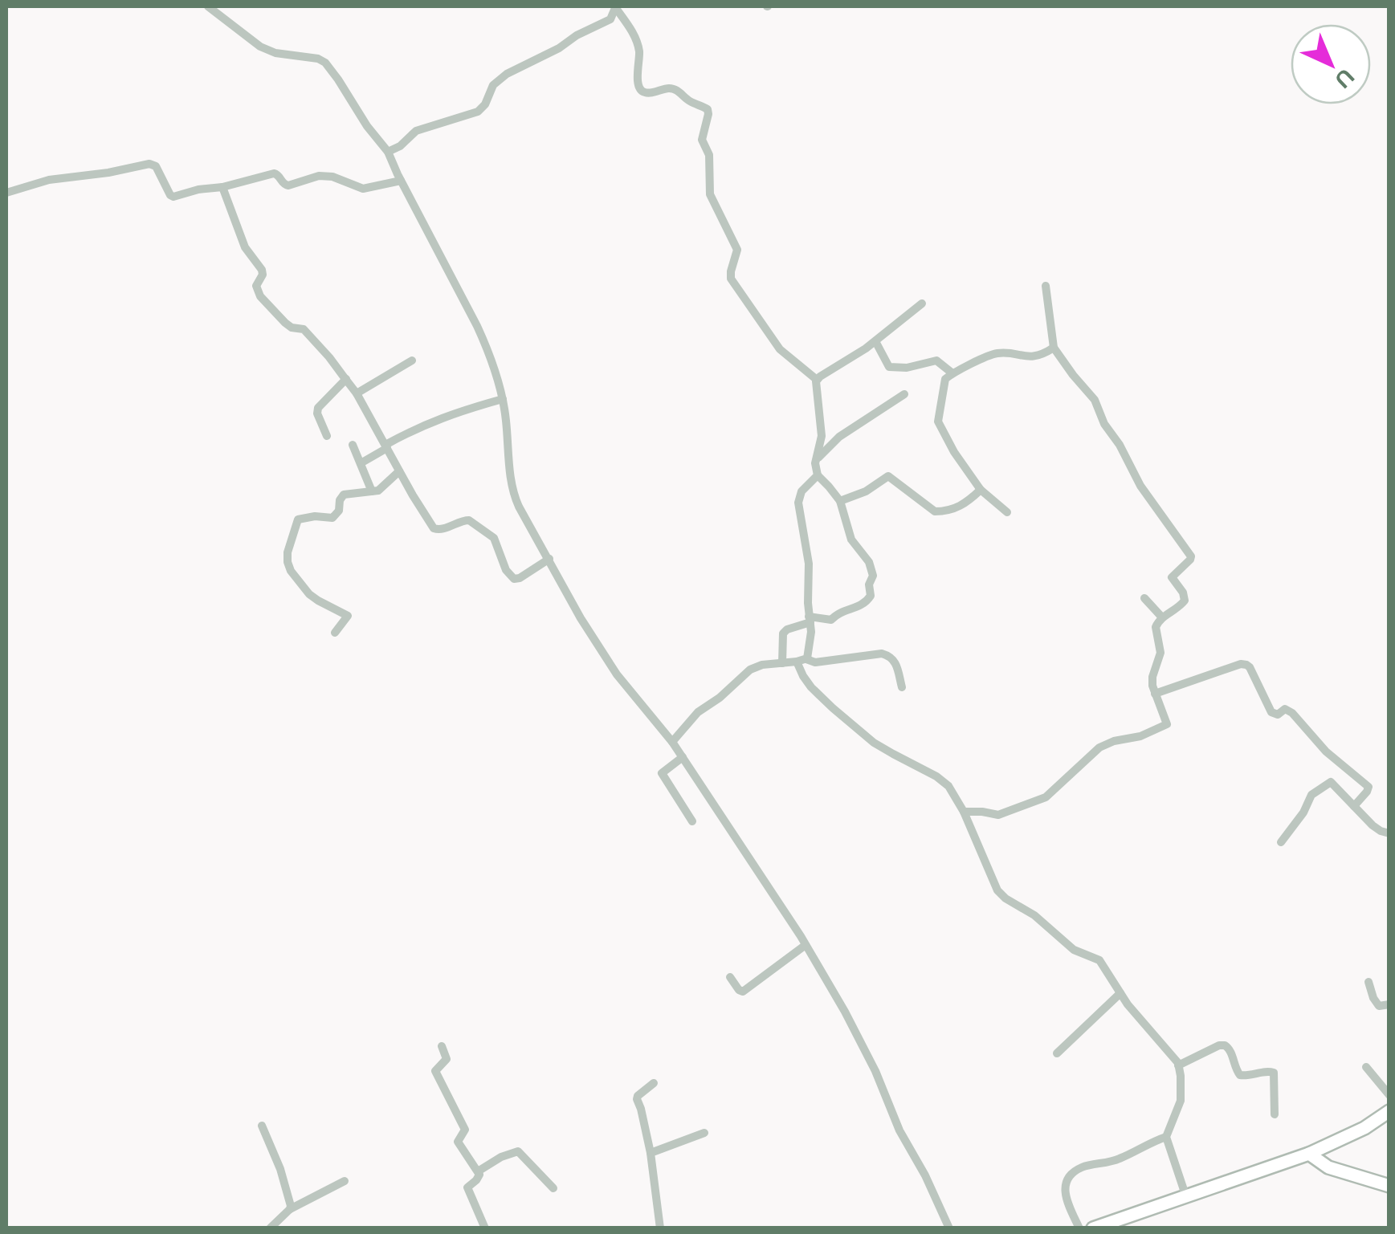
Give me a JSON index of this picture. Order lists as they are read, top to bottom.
{
  "north": "bottom right"
}
